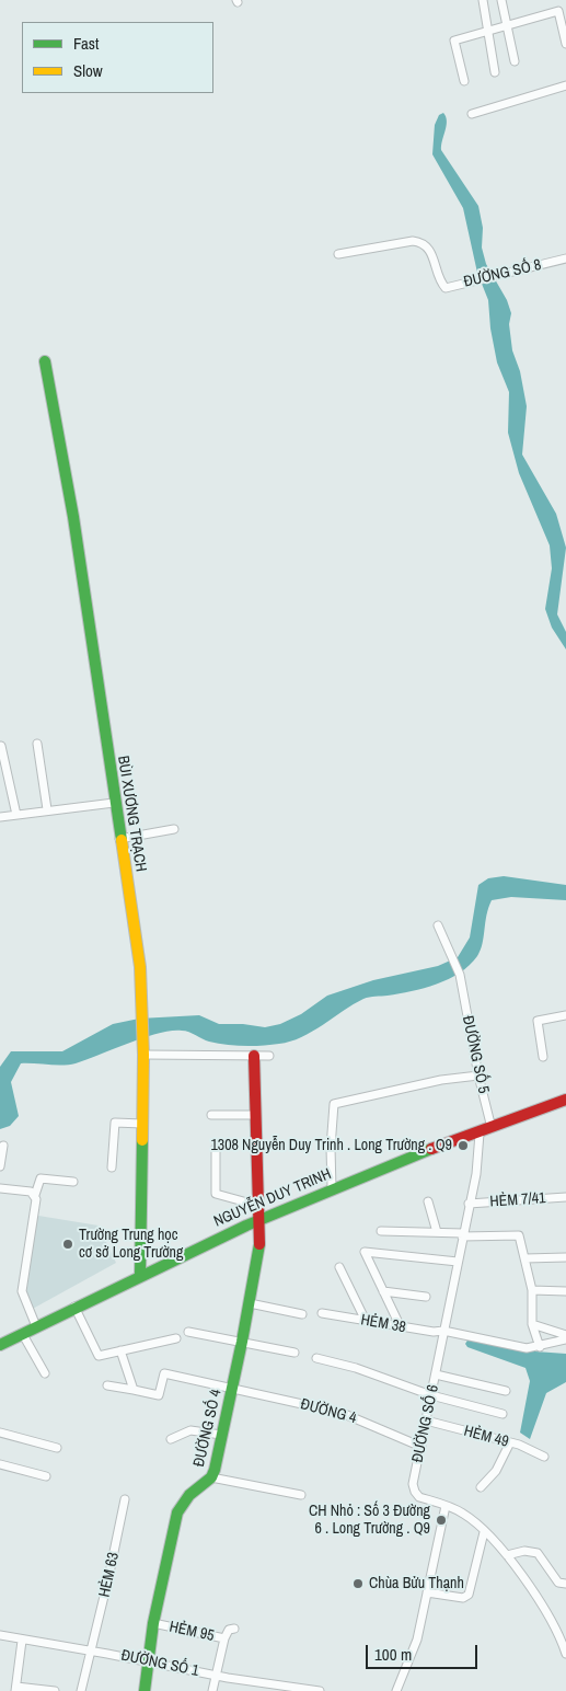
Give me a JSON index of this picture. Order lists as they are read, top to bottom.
{
  "streets": {
    "street": [
      "ĐƯỜNG SỐ 8",
      "BÙI XƯƠNG TRẠCH",
      "ĐƯỜNG SỐ 5",
      "NGUYỄN DUY TRINH",
      "HẺM 7/41",
      "HẺM 38",
      "ĐƯỜNG 4",
      "ĐƯỜNG SỐ 6",
      "ĐƯỜNG SỐ 4",
      "HẺM 49",
      "HẺM 63",
      "HẺM 95",
      "ĐƯỜNG SỐ 1"
    ]
  },
  "crossings": [
    ["BÙI XƯƠNG TRẠCH", "NGUYỄN DUY TRINH"],
    ["ĐƯỜNG SỐ 5", "NGUYỄN DUY TRINH"],
    ["NGUYỄN DUY TRINH", "ĐƯỜNG SỐ 6"],
    ["NGUYỄN DUY TRINH", "ĐƯỜNG SỐ 4"],
    ["HẺM 7/41", "ĐƯỜNG SỐ 6"],
    ["HẺM 38", "ĐƯỜNG SỐ 6"],
    ["ĐƯỜNG 4", "ĐƯỜNG SỐ 6"],
    ["ĐƯỜNG 4", "ĐƯỜNG SỐ 4"],
    ["ĐƯỜNG SỐ 6", "HẺM 49"],
    ["ĐƯỜNG SỐ 4", "HẺM 95"],
    ["ĐƯỜNG SỐ 4", "ĐƯỜNG SỐ 1"],
    ["HẺM 63", "ĐƯỜNG SỐ 1"],
    ["HẺM 95", "ĐƯỜNG SỐ 1"]
  ],
  "places": [
    "1308 Nguyễn Duy Trinh . Long Trường . Q9",
    "Trường Trung học cơ sở Long Trường",
    "CH Nhỏ : Số 3 Đường 6 . Long Trường . Q9",
    "Chùa Bửu Thạnh"
  ],
  "legend": ["Fast", "Slow"],
  "scale_bar": "100 m"
}
